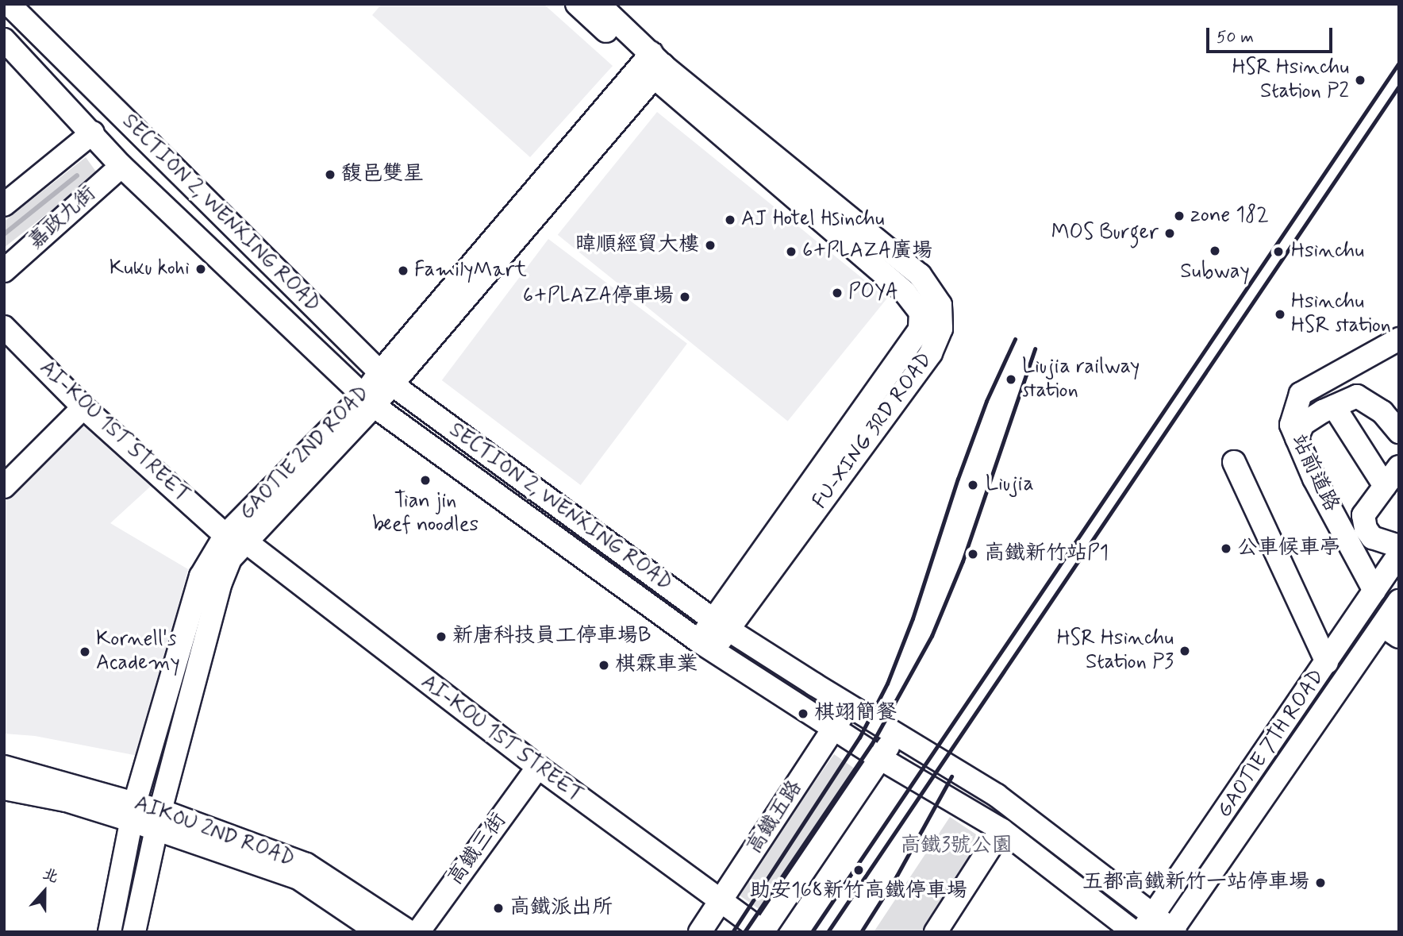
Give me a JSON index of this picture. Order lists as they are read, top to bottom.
{
  "streets": {
    "street": [
      "SECTION 2, WENXING ROAD",
      "嘉政九街",
      "FU-XING 3RD ROAD",
      "AI-KOU 1ST STREET",
      "GAOTIE 2ND ROAD",
      "站前道路",
      "GAOTIE 7TH ROAD",
      "高鐵五路",
      "AIKOU 2ND ROAD",
      "高鐵三街"
    ]
  },
  "crossings": [
    ["SECTION 2, WENXING ROAD", "嘉政九街"],
    ["SECTION 2, WENXING ROAD", "FU-XING 3RD ROAD"],
    ["SECTION 2, WENXING ROAD", "GAOTIE 2ND ROAD"],
    ["SECTION 2, WENXING ROAD", "GAOTIE 7TH ROAD"],
    ["SECTION 2, WENXING ROAD", "高鐵五路"],
    ["FU-XING 3RD ROAD", "GAOTIE 2ND ROAD"],
    ["AI-KOU 1ST STREET", "GAOTIE 2ND ROAD"],
    ["AI-KOU 1ST STREET", "高鐵五路"],
    ["AI-KOU 1ST STREET", "高鐵三街"],
    ["GAOTIE 2ND ROAD", "AIKOU 2ND ROAD"],
    ["站前道路", "GAOTIE 7TH ROAD"]
  ],
  "parks": ["高鐵3號公園"],
  "places": [
    "HSR Hsinchu Station P2",
    "馥邑雙星",
    "zone 182",
    "AJ Hotel Hsinchu",
    "MOS Burger",
    "暐順經貿大樓",
    "Subway",
    "6+PLAZA廣場",
    "Hsinchu",
    "Kuku kohi",
    "FamilyMart",
    "POYA",
    "6+PLAZA停車場",
    "Hsinchu HSR station",
    "Liujia railway station",
    "Tian jin beef noodles",
    "Liujia",
    "公車候車亭",
    "高鐵新竹站P1",
    "新唐科技員工停車場B",
    "HSR Hsinchu Station P3",
    "Kornell's Academy",
    "棋霖車業",
    "棋翊簡餐",
    "助安168新竹高鐵停車場",
    "五都高鐵新竹一站停車場",
    "高鐵派出所"
  ],
  "scale_bar": "50 m",
  "north": "top"
}
